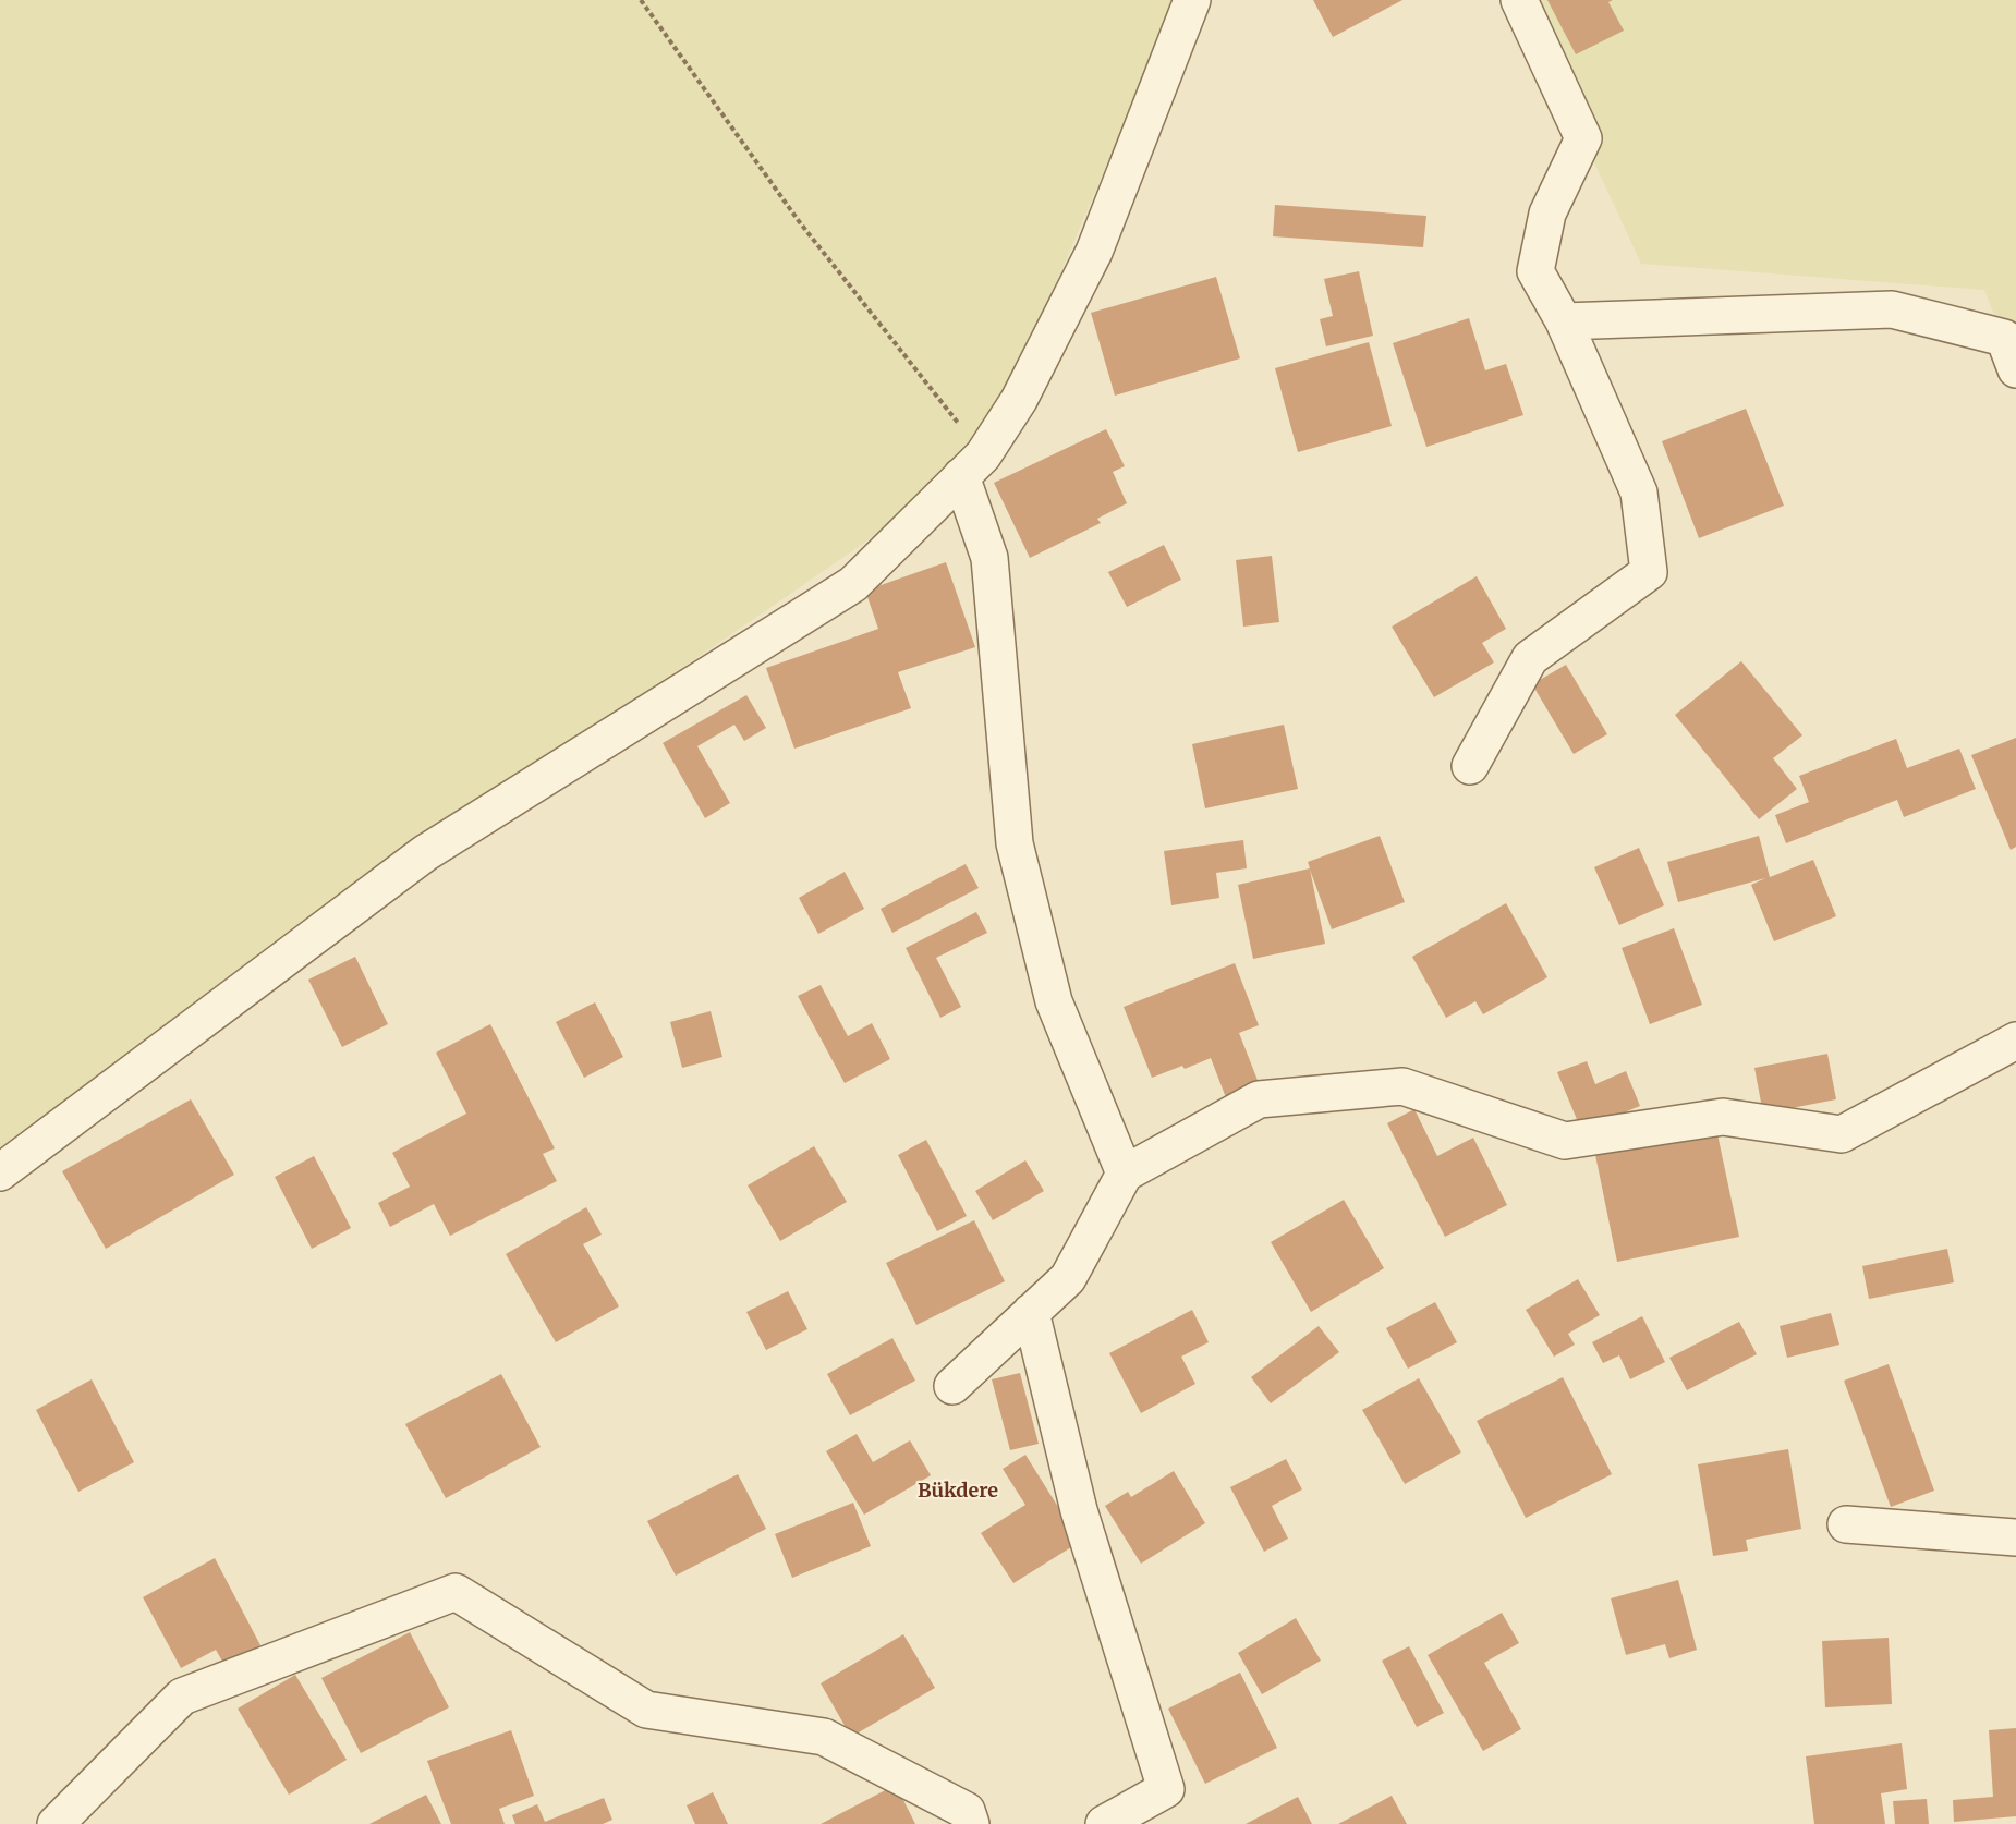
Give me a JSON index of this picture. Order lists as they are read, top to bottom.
{
  "districts": ["Bükdere"]
}
